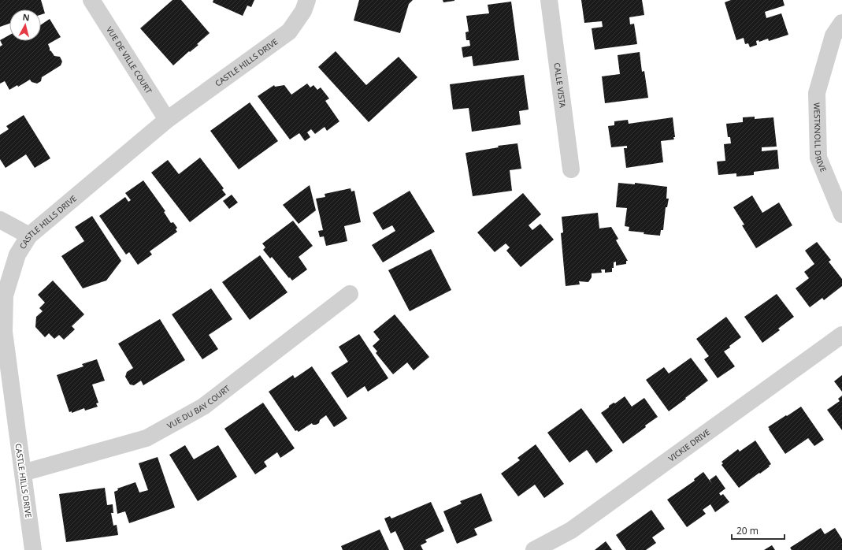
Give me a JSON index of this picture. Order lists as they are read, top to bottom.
{
  "streets": {
    "street": [
      "VUE DE VILLE COURT",
      "CASTLE HILLS DRIVE",
      "CALLE VISTA",
      "WESTKNOLL DRIVE",
      "VUE DU BAY COURT",
      "VICKIE DRIVE"
    ]
  },
  "crossings": [
    ["VUE DE VILLE COURT", "CASTLE HILLS DRIVE"],
    ["CASTLE HILLS DRIVE", "VUE DU BAY COURT"]
  ],
  "scale_bar": "20 m",
  "north": "top"
}
